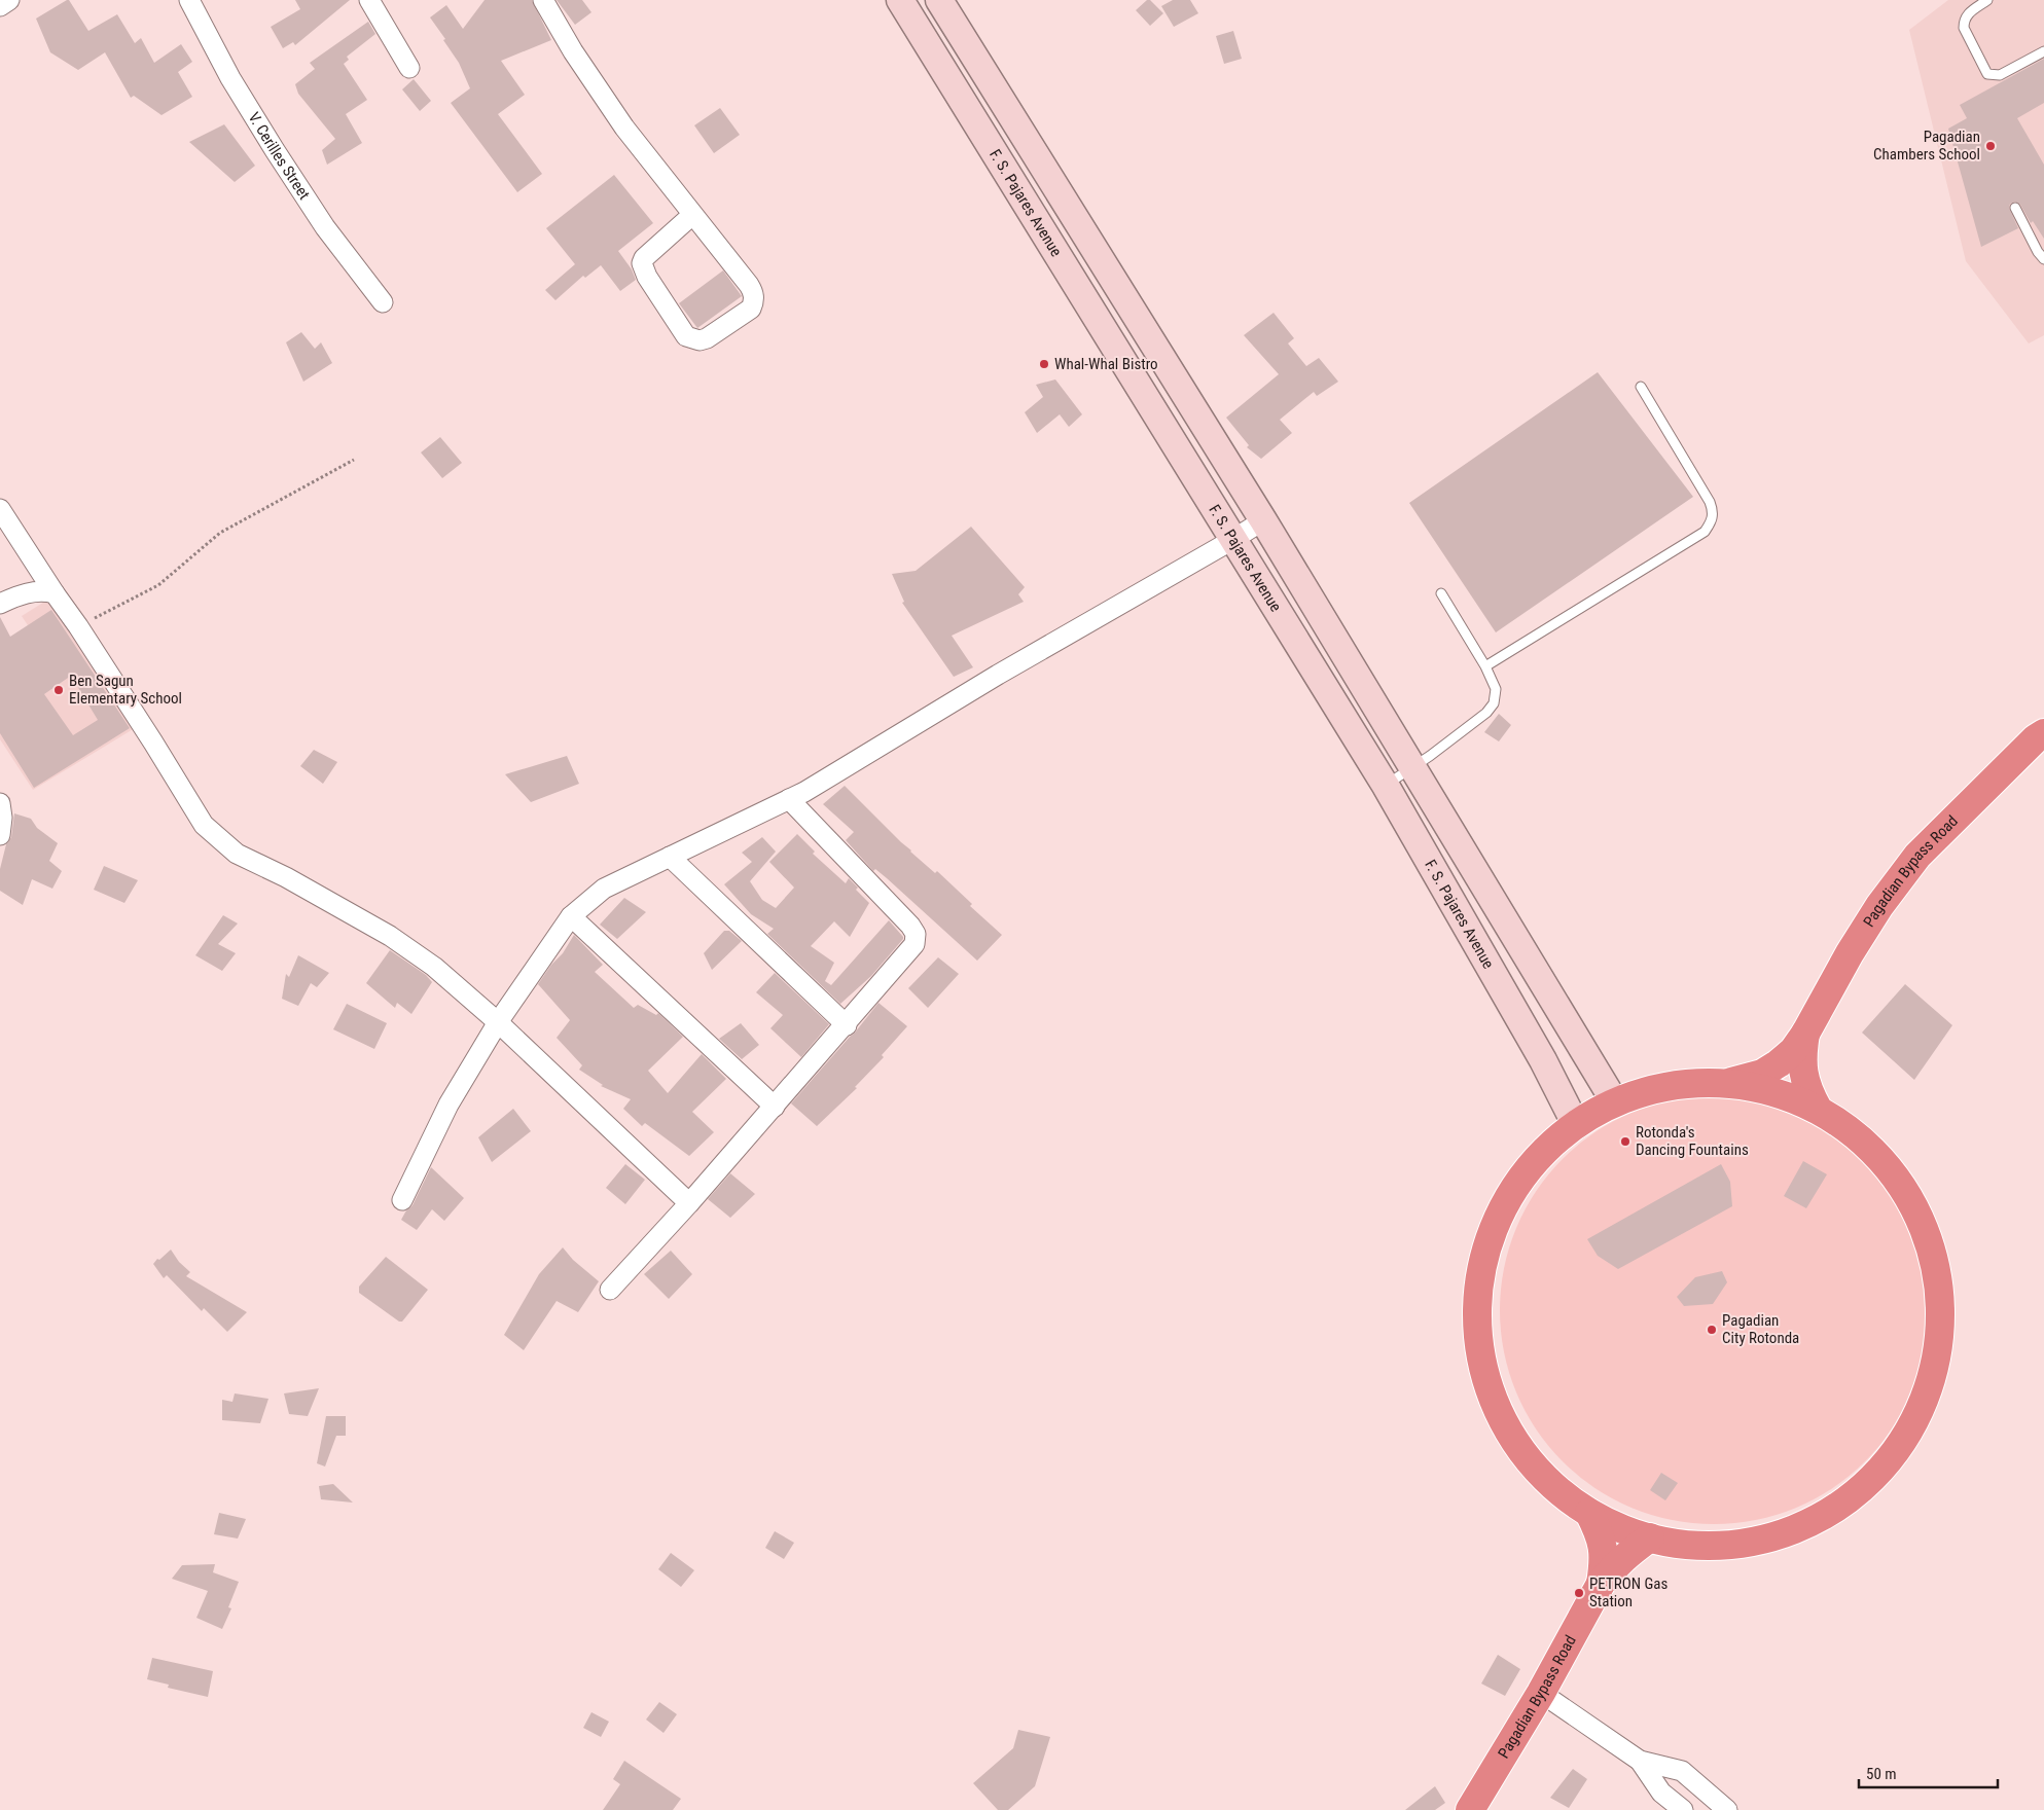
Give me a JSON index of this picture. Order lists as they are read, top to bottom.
{
  "streets": {
    "highway": ["Pagadian Bypass Road"],
    "main road": ["F. S. Pajares Avenue"],
    "street": ["V. Cerilles Street"]
  },
  "places": [
    "Pagadian Chambers School",
    "Whal-Whal Bistro",
    "Ben Sagun Elementary School",
    "Rotonda's Dancing Fountains",
    "Pagadian City Rotonda",
    "PETRON Gas Station"
  ],
  "scale_bar": "50 m"
}
